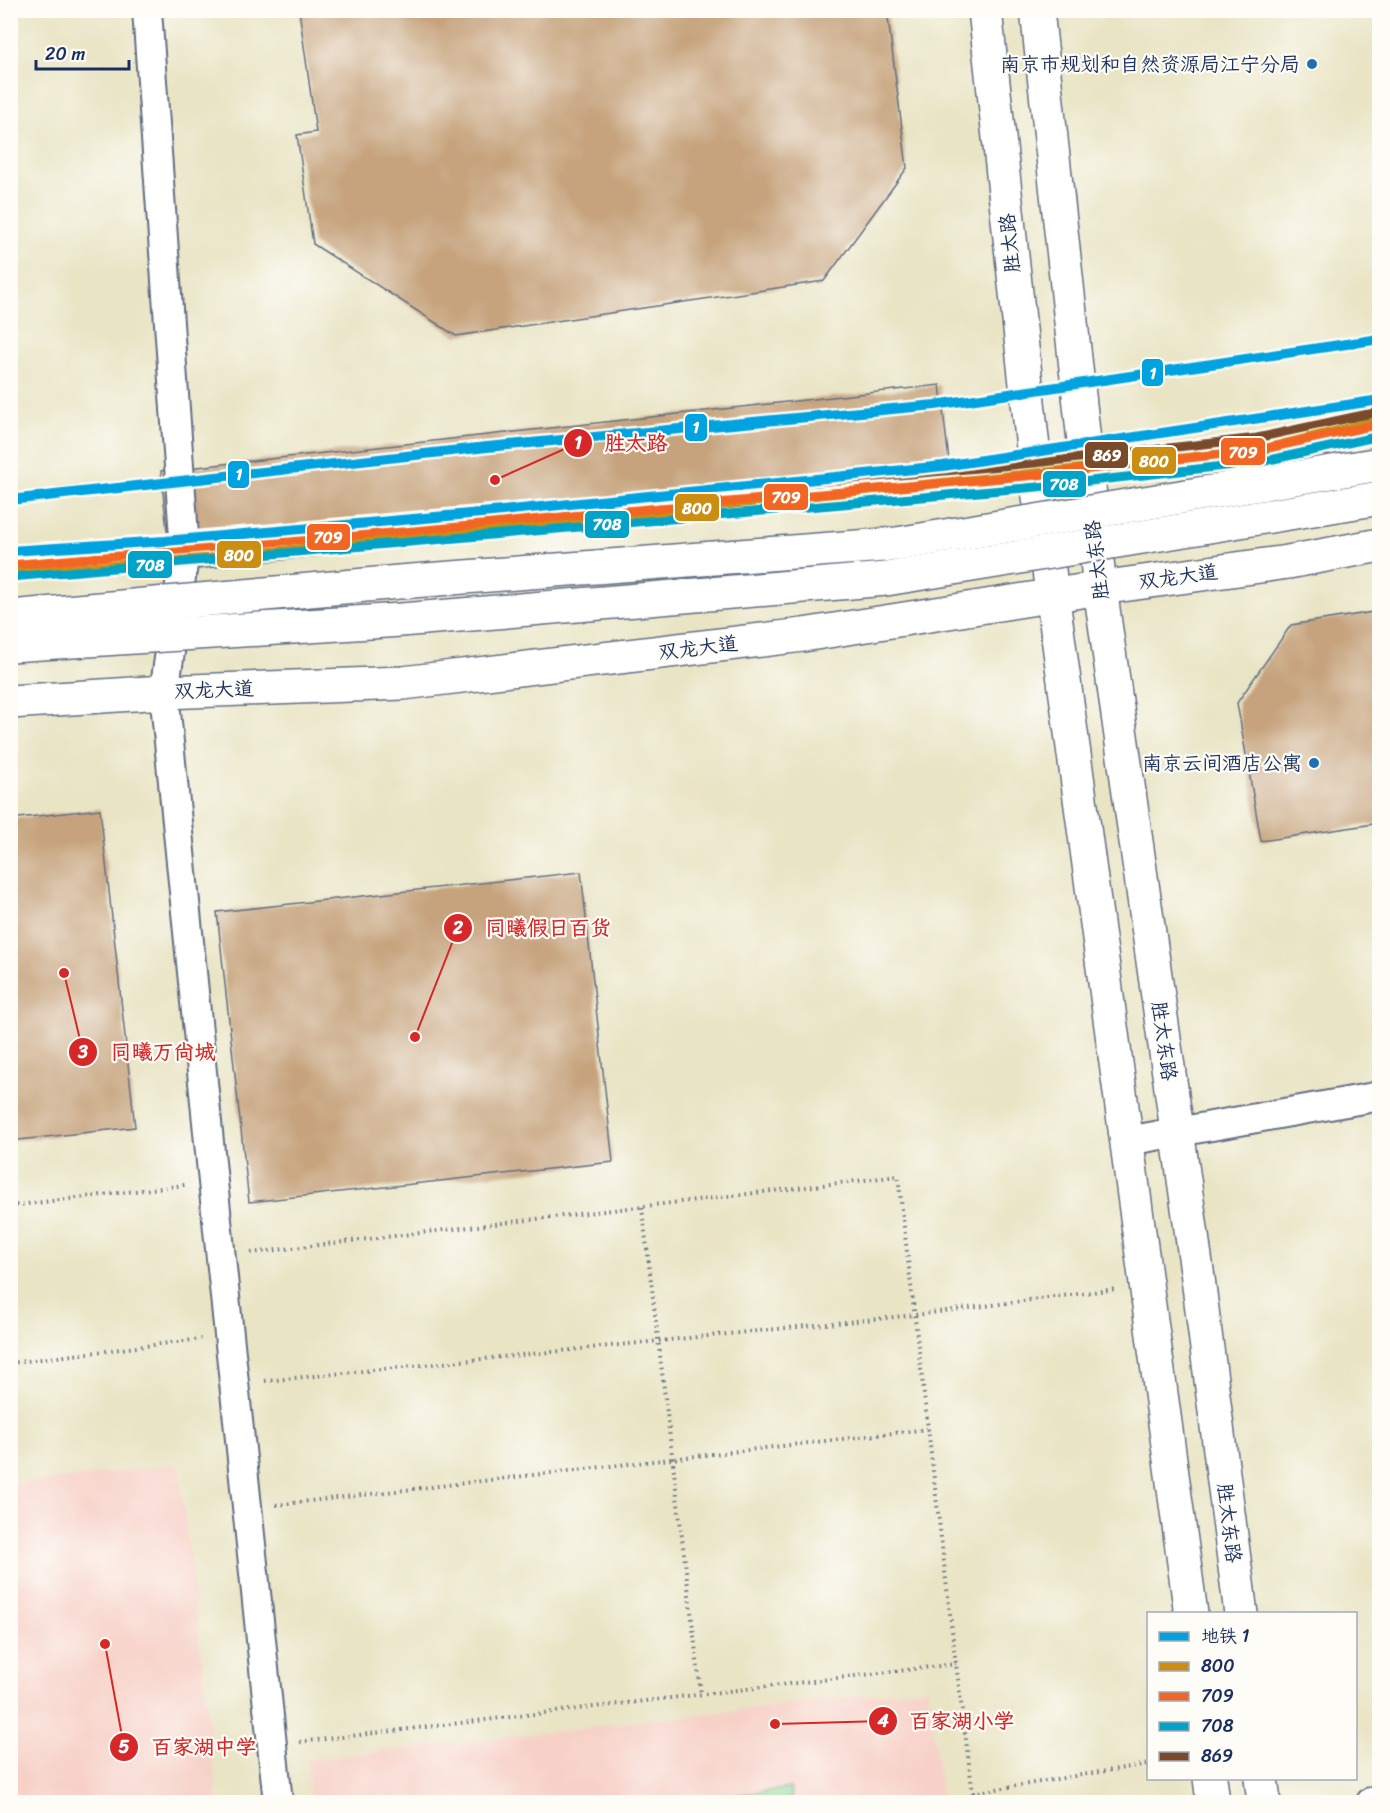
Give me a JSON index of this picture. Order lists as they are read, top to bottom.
{
  "streets": {
    "main road": ["胜太路", "胜太东路", "双龙大道"]
  },
  "crossings": [
    ["胜太东路", "双龙大道"]
  ],
  "places": [
    "南京市规划和自然资源局江宁分局",
    "胜太路",
    "南京云间酒店公寓",
    "同曦万尚城",
    "同曦假日百货",
    "百家湖中学",
    "百家湖小学"
  ],
  "lines": [
    "metro line 1",
    "transit line 869",
    "transit line 800",
    "transit line 709",
    "transit line 708"
  ],
  "legend": [
    "地铁 1",
    "800",
    "709",
    "708",
    "869"
  ],
  "scale_bar": "20 m"
}
